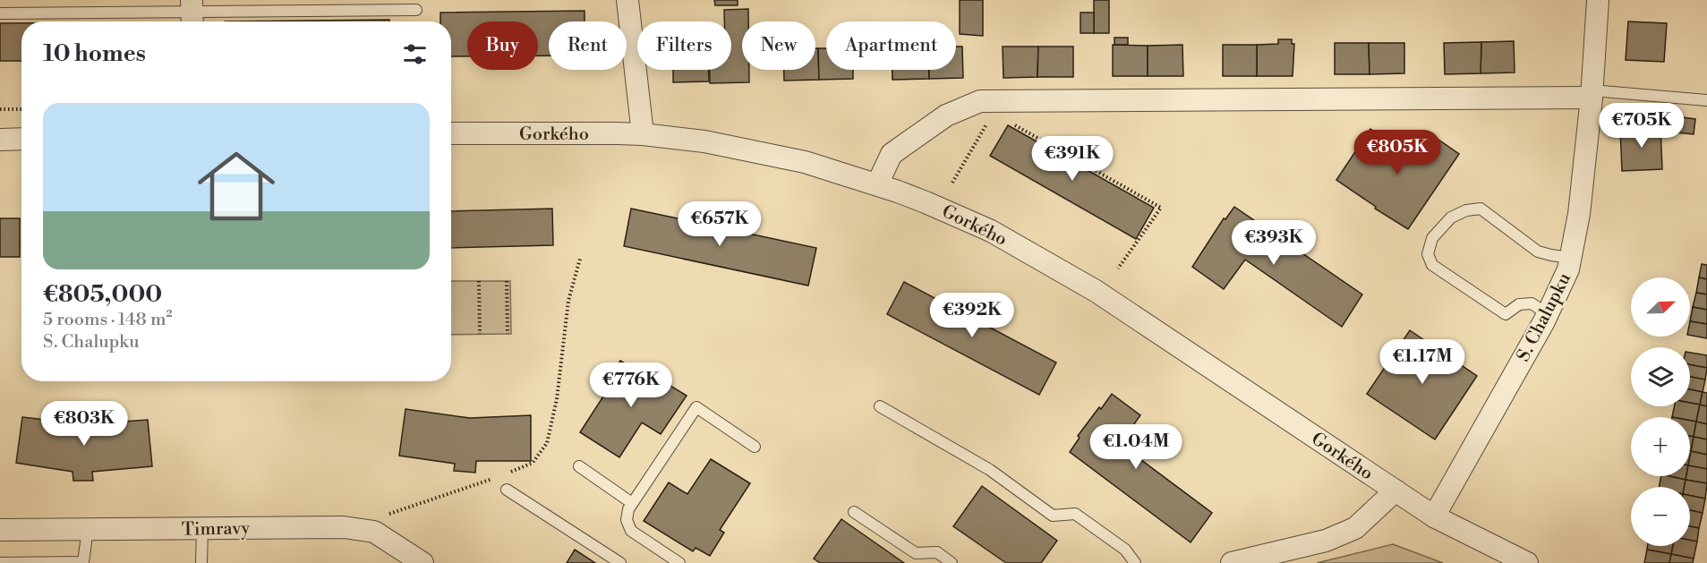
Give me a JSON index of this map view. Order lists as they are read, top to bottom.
{
  "streets": {
    "street": ["Gorkého", "S. Chalupku", "Timravy"]
  },
  "crossings": [
    ["Gorkého", "S. Chalupku"]
  ],
  "north": "top right",
  "page": {
    "chip": [
      "Buy",
      "Rent",
      "Filters",
      "New",
      "Apartment"
    ],
    "heading": "10 homes",
    "list": [
      {
        "name": "€805,000",
        "note": "5 rooms · 148 m² · S. Chalupku"
      }
    ],
    "price": [
      "€705K",
      "€805K",
      "€391K",
      "€657K",
      "€393K",
      "€392K",
      "€1.17M",
      "€776K",
      "€803K",
      "€1.04M"
    ],
    "map_buttons": ["+", "−"]
  }
}
